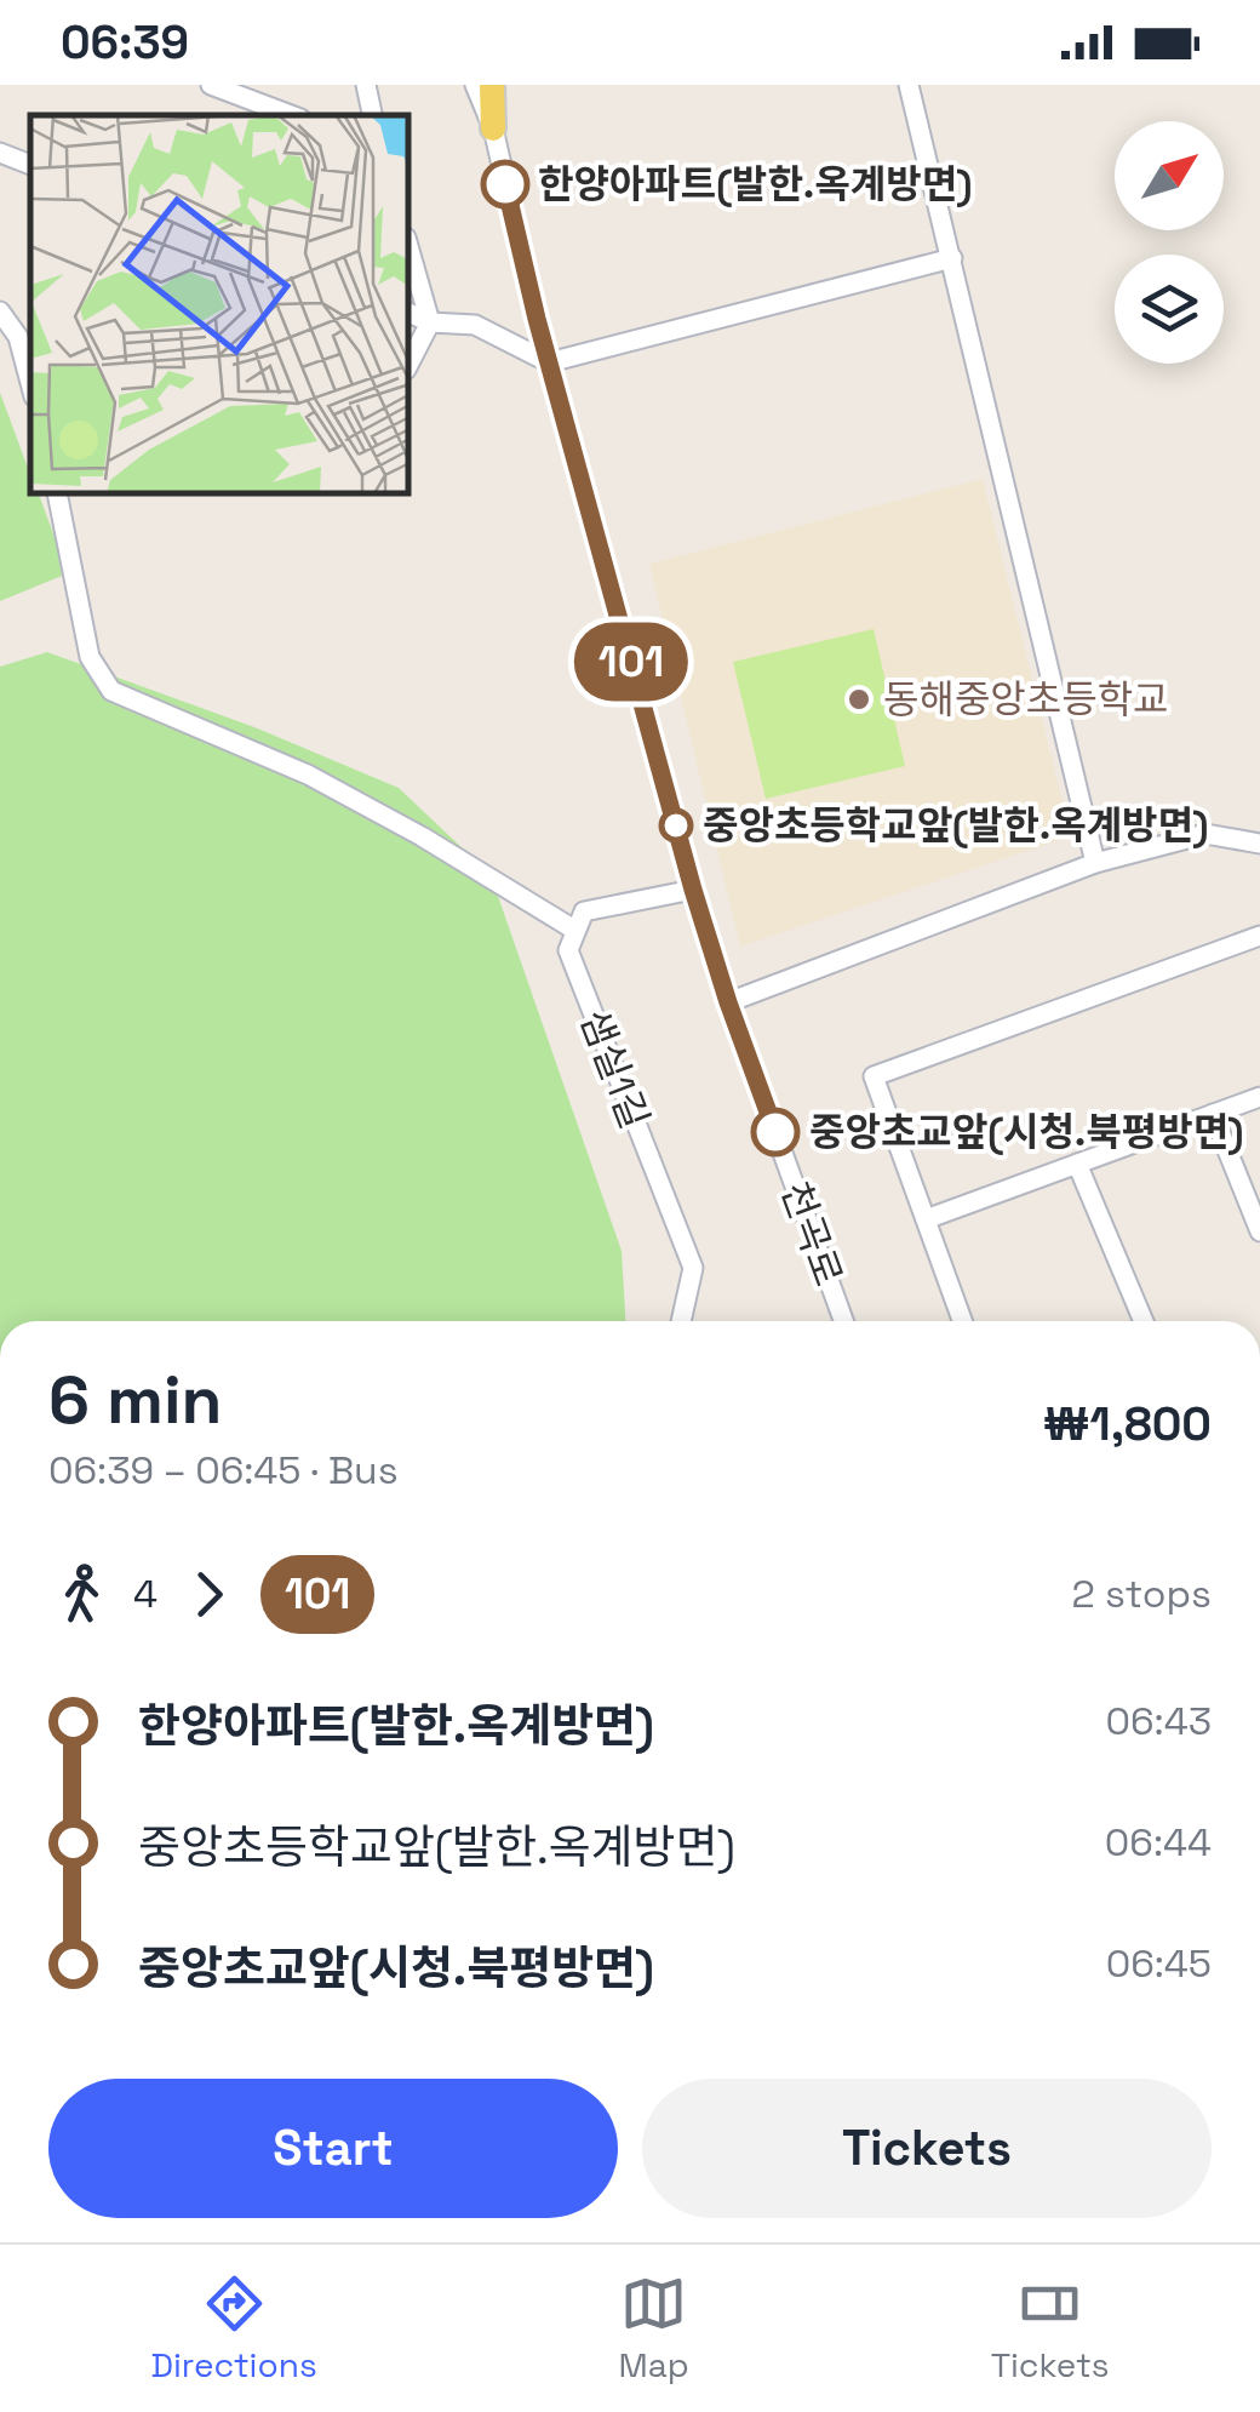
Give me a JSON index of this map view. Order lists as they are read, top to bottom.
{
  "streets": {
    "street": ["샘실1길", "천곡로"]
  },
  "places": [
    "한양아파트(발한.옥계방면)",
    "동해중앙초등학교",
    "중앙초등학교앞(발한.옥계방면)",
    "중앙초교앞(시청.북평방면)"
  ],
  "lines": ["bus line 101"],
  "north": "top right",
  "page": {
    "status": "06:39",
    "on_map": "101",
    "heading": ["6 min", "06:39 – 06:45 · Bus", "₩1,800"],
    "legs": ["4", "101", "2 stops"],
    "list": [
      {
        "name": "한양아파트(발한.옥계방면)",
        "value": "06:43"
      },
      {
        "name": "중앙초등학교앞(발한.옥계방면)",
        "value": "06:44"
      },
      {
        "name": "중앙초교앞(시청.북평방면)",
        "value": "06:45"
      }
    ],
    "buttons": ["Start", "Tickets"],
    "tabs": ["Directions", "Map", "Tickets"]
  }
}
